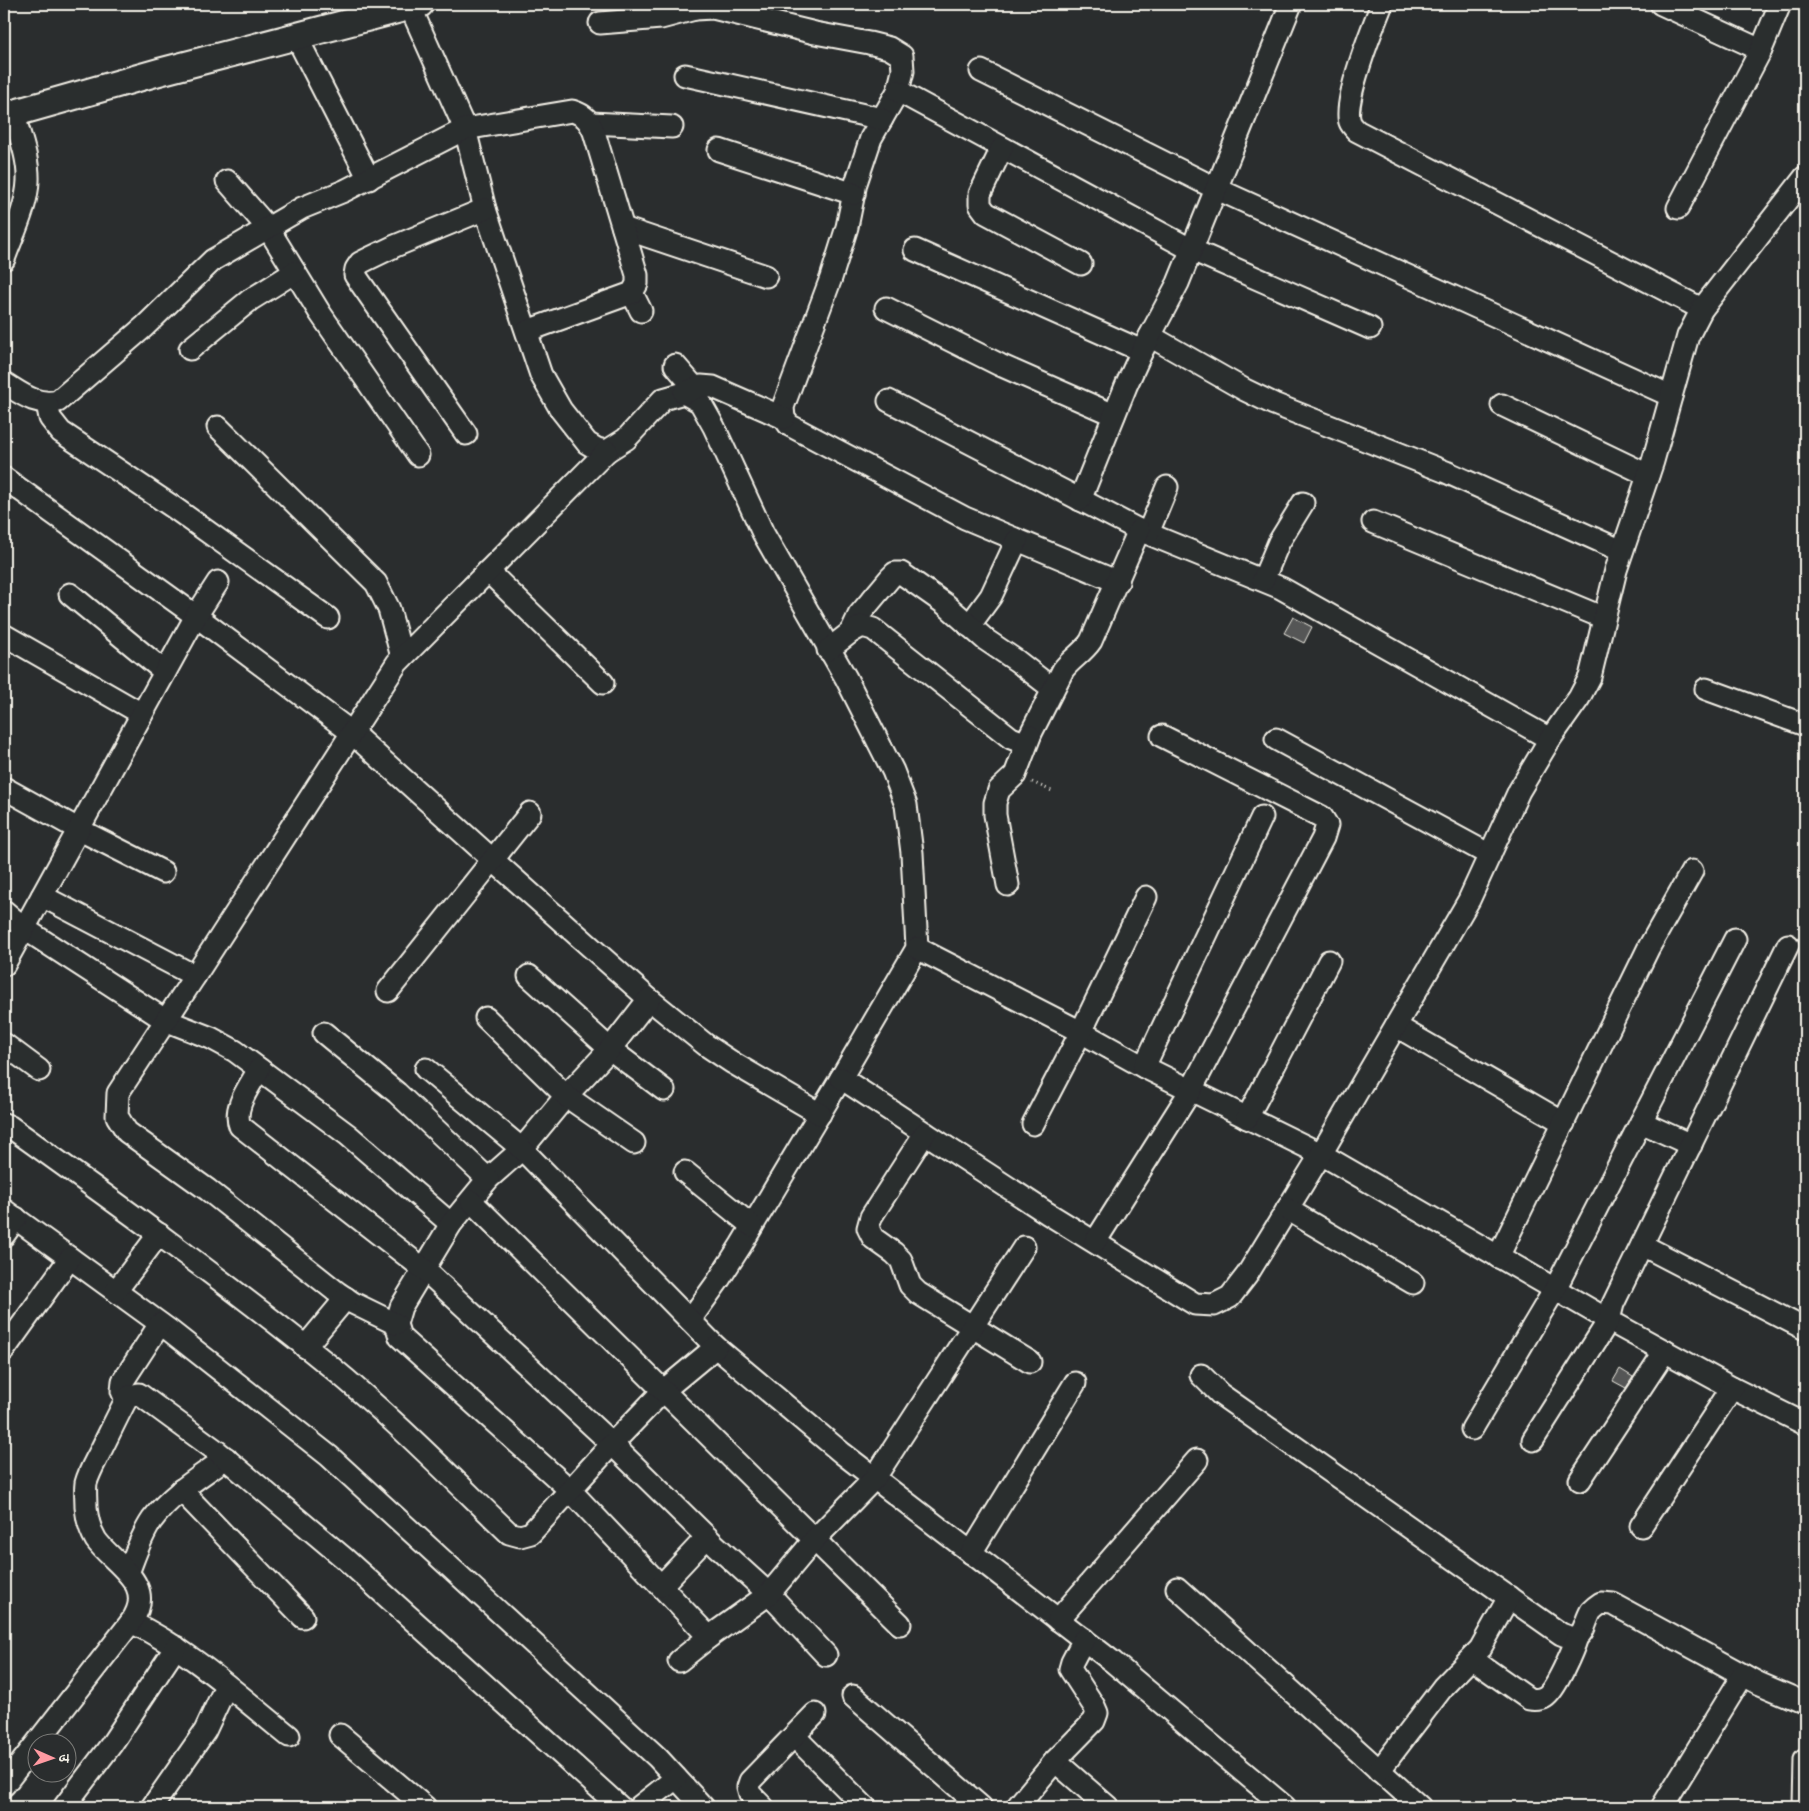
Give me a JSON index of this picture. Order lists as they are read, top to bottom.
{
  "north": "right"
}
